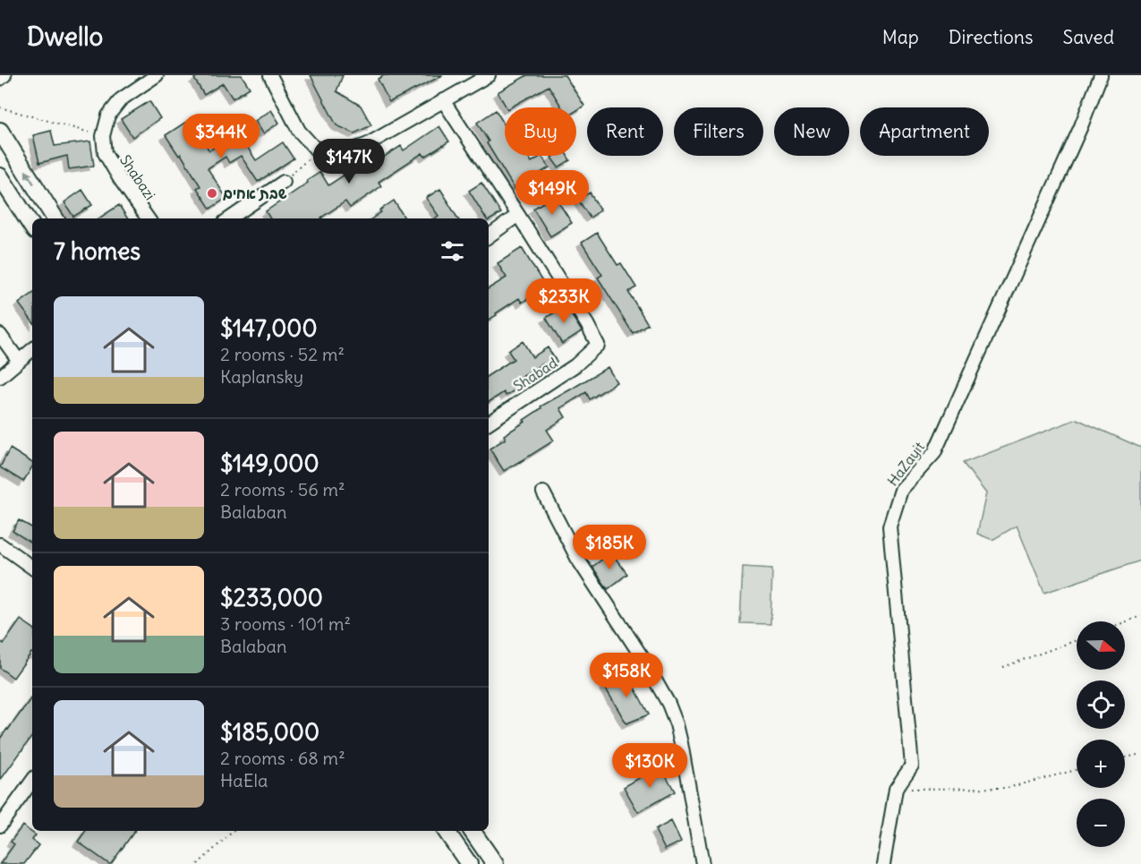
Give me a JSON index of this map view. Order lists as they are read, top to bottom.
{
  "streets": {
    "street": ["Shabazi", "Shabad", "HaZayit"]
  },
  "places": ["שבת אחים"],
  "north": "right",
  "page": {
    "header": "Dwello",
    "nav": ["Map", "Directions", "Saved"],
    "chip": [
      "Buy",
      "Rent",
      "Filters",
      "New",
      "Apartment"
    ],
    "price": [
      "$344K",
      "$147K",
      "$149K",
      "$233K",
      "$185K",
      "$158K",
      "$130K"
    ],
    "heading": "7 homes",
    "list": [
      {
        "name": "$147,000",
        "note": "2 rooms · 52 m² · Kaplansky"
      },
      {
        "name": "$149,000",
        "note": "2 rooms · 56 m² · Balaban"
      },
      {
        "name": "$233,000",
        "note": "3 rooms · 101 m² · Balaban"
      },
      {
        "name": "$185,000",
        "note": "2 rooms · 68 m² · HaEla"
      }
    ],
    "map_buttons": ["+", "−"]
  }
}
